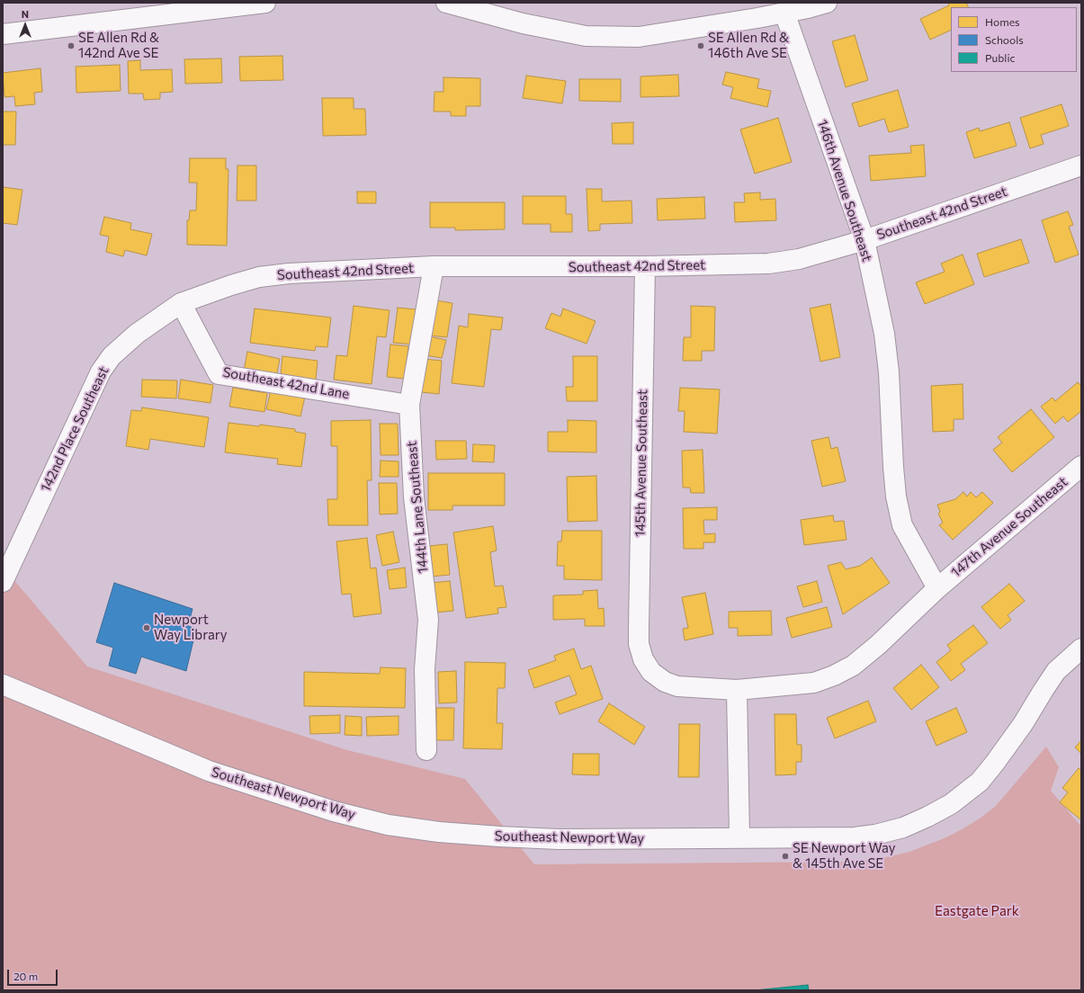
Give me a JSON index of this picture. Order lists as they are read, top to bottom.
{
  "streets": {
    "street": [
      "146th Avenue Southeast",
      "Southeast 42nd Street",
      "Southeast 42nd Lane",
      "142nd Place Southeast",
      "145th Avenue Southeast",
      "144th Lane Southeast",
      "147th Avenue Southeast",
      "Southeast Newport Way"
    ]
  },
  "crossings": [
    ["146th Avenue Southeast", "Southeast 42nd Street"],
    ["146th Avenue Southeast", "147th Avenue Southeast"],
    ["Southeast 42nd Street", "Southeast 42nd Lane"],
    ["Southeast 42nd Street", "142nd Place Southeast"],
    ["Southeast 42nd Street", "145th Avenue Southeast"],
    ["Southeast 42nd Street", "144th Lane Southeast"],
    ["Southeast 42nd Lane", "142nd Place Southeast"],
    ["Southeast 42nd Lane", "144th Lane Southeast"],
    ["145th Avenue Southeast", "147th Avenue Southeast"]
  ],
  "parks": ["Eastgate Park"],
  "places": [
    "SE Allen Rd & 142nd Ave SE",
    "SE Allen Rd & 146th Ave SE",
    "Newport Way Library",
    "SE Newport Way & 145th Ave SE"
  ],
  "legend": ["Homes", "Schools", "Public"],
  "scale_bar": "20 m",
  "north": "top"
}
